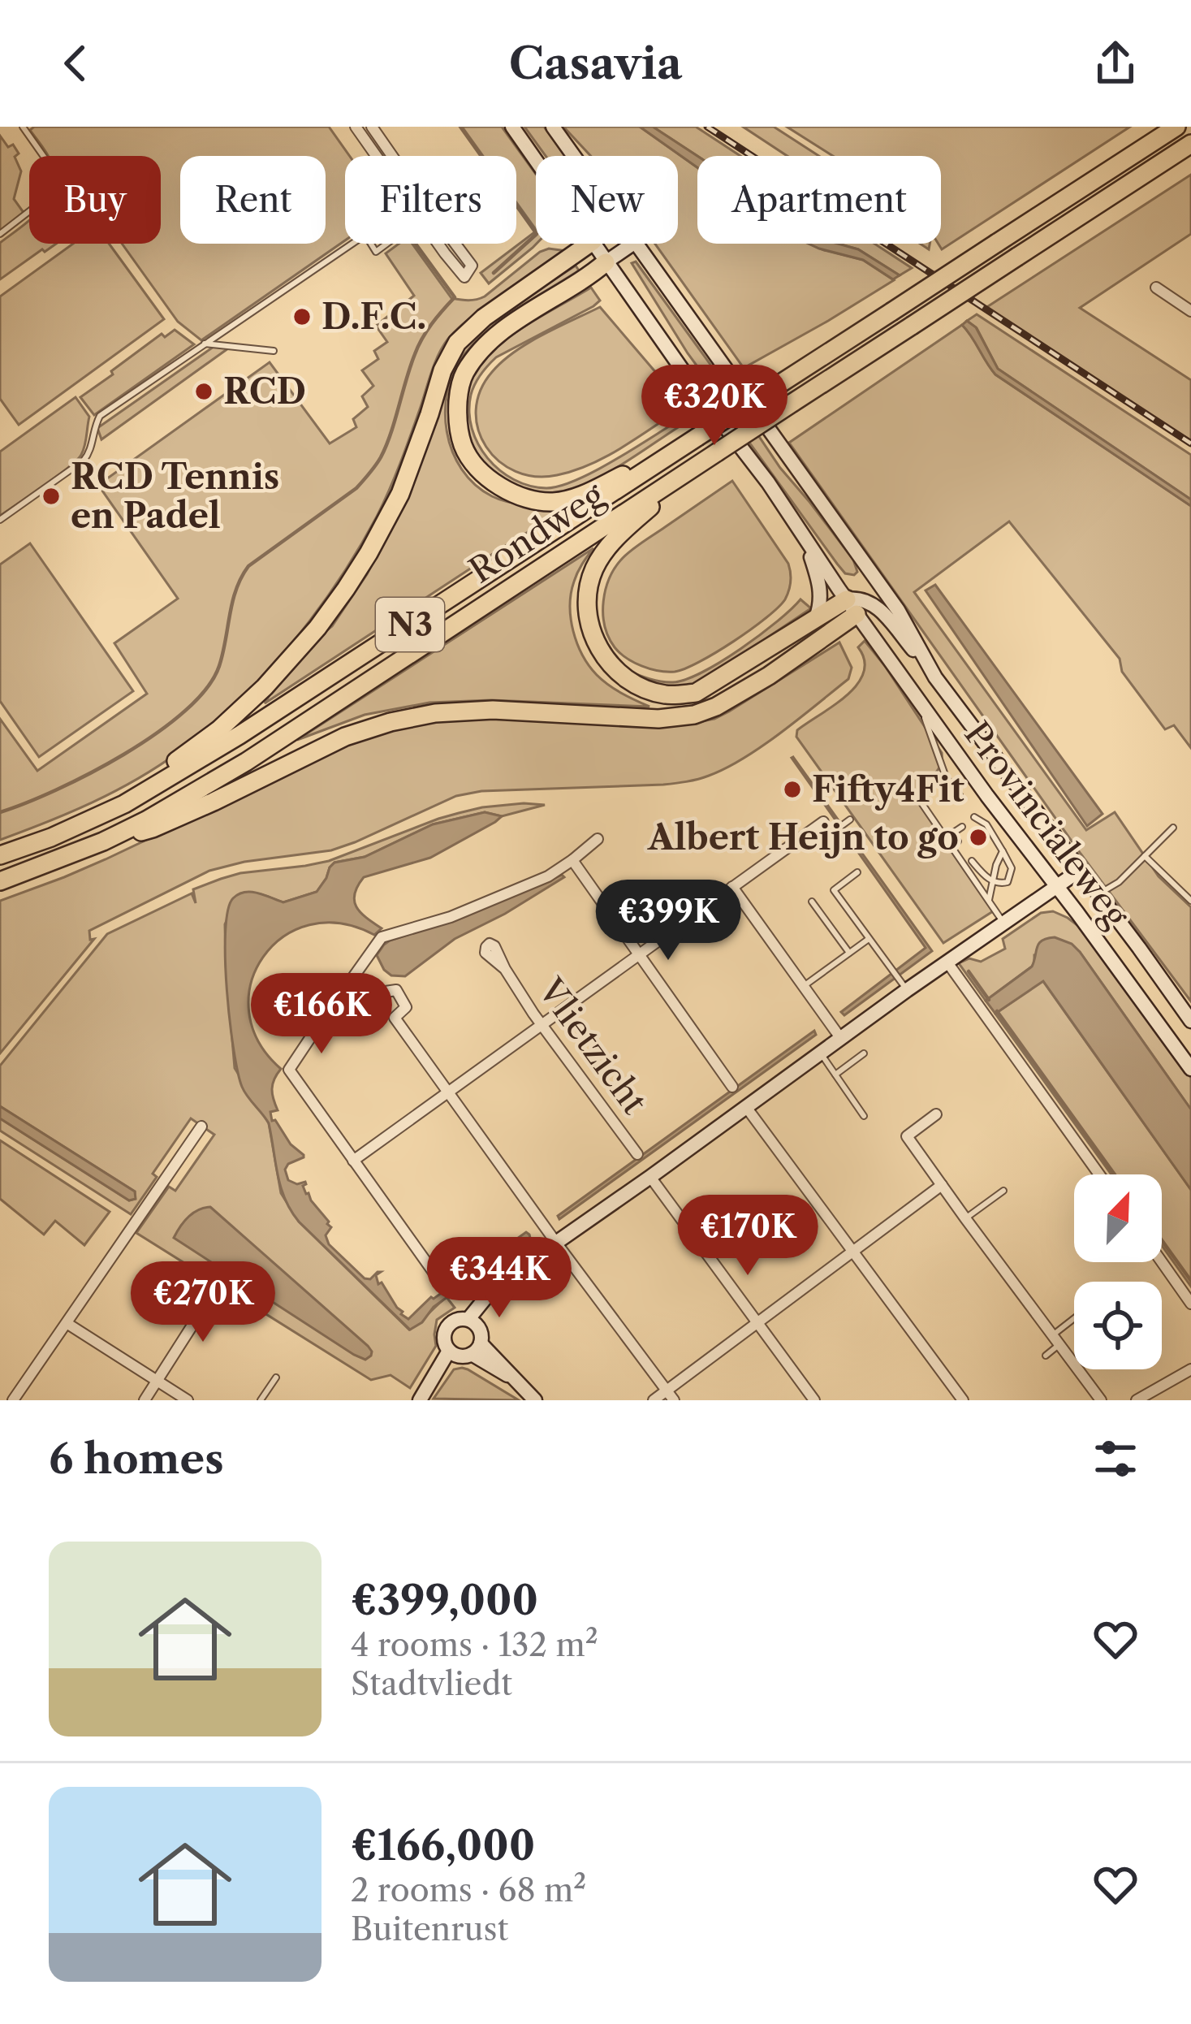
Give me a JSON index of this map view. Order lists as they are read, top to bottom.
{
  "streets": {
    "highway": ["Rondweg", "N3"],
    "main road": ["Provincialeweg"],
    "street": ["Vlietzicht"]
  },
  "crossings": [
    ["Rondweg", "N3"],
    ["N3", "Provincialeweg"]
  ],
  "places": [
    "D.F.C.",
    "RCD",
    "RCD Tennis en Padel",
    "Fifty4Fit",
    "Albert Heijn to go"
  ],
  "north": "top right",
  "page": {
    "header": "Casavia",
    "chip": [
      "Buy",
      "Rent",
      "Filters",
      "New",
      "Apartment"
    ],
    "price": [
      "€320K",
      "€399K",
      "€166K",
      "€170K",
      "€344K",
      "€270K"
    ],
    "heading": "6 homes",
    "list": [
      {
        "name": "€399,000",
        "note": "4 rooms · 132 m² · Stadtvliedt"
      },
      {
        "name": "€166,000",
        "note": "2 rooms · 68 m² · Buitenrust"
      }
    ]
  }
}
